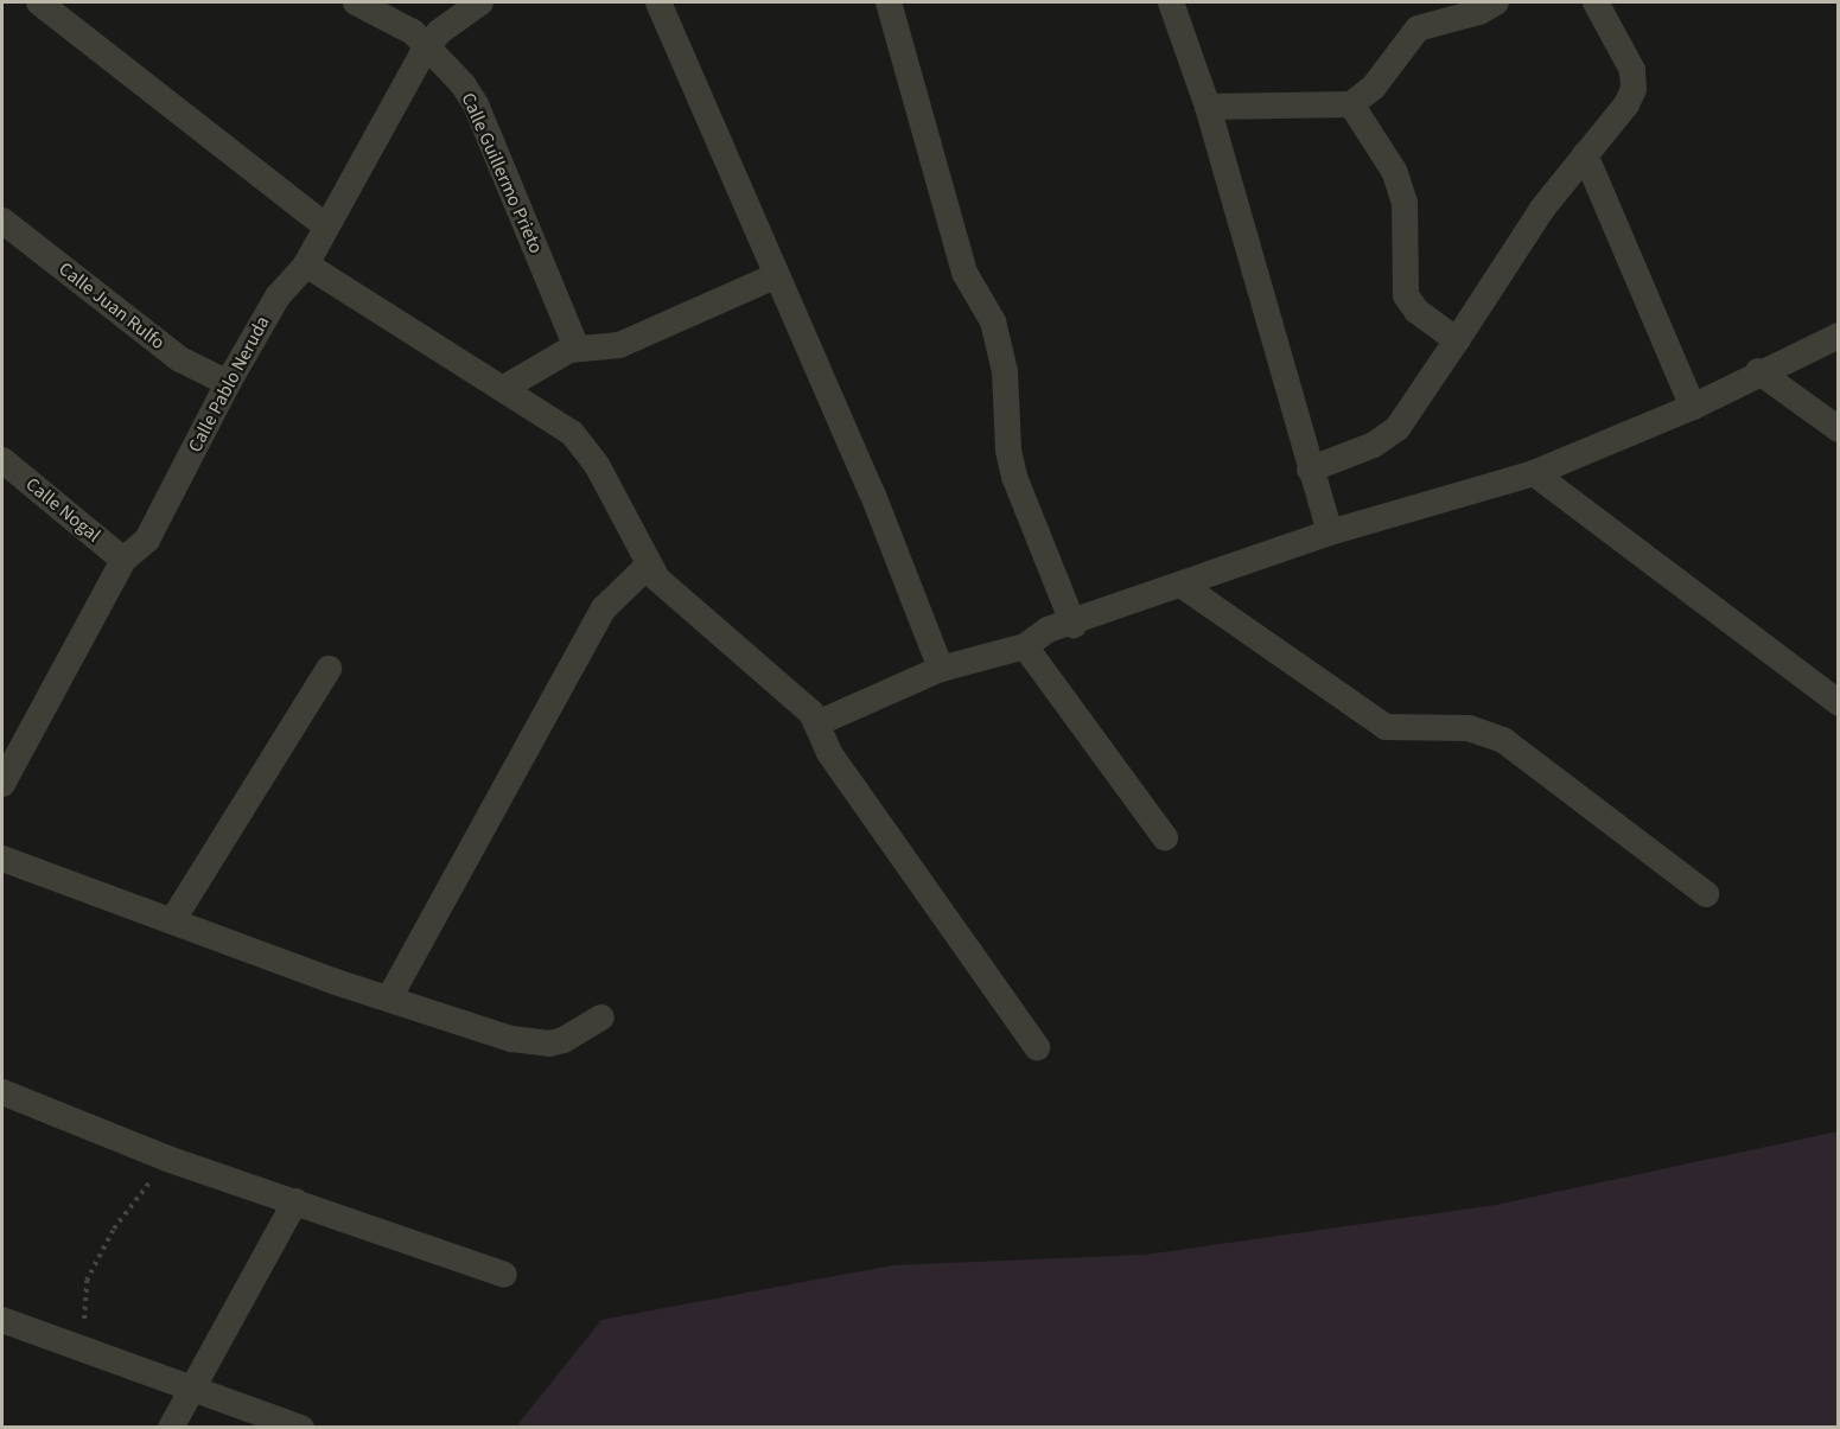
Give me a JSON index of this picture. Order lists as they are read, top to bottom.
{
  "streets": {
    "street": [
      "Calle Guillermo Prieto",
      "Calle Juan Rulfo",
      "Calle Pablo Neruda",
      "Calle Nogal"
    ]
  },
  "crossings": [
    ["Calle Guillermo Prieto", "Calle Pablo Neruda"],
    ["Calle Juan Rulfo", "Calle Pablo Neruda"],
    ["Calle Pablo Neruda", "Calle Nogal"]
  ]
}
